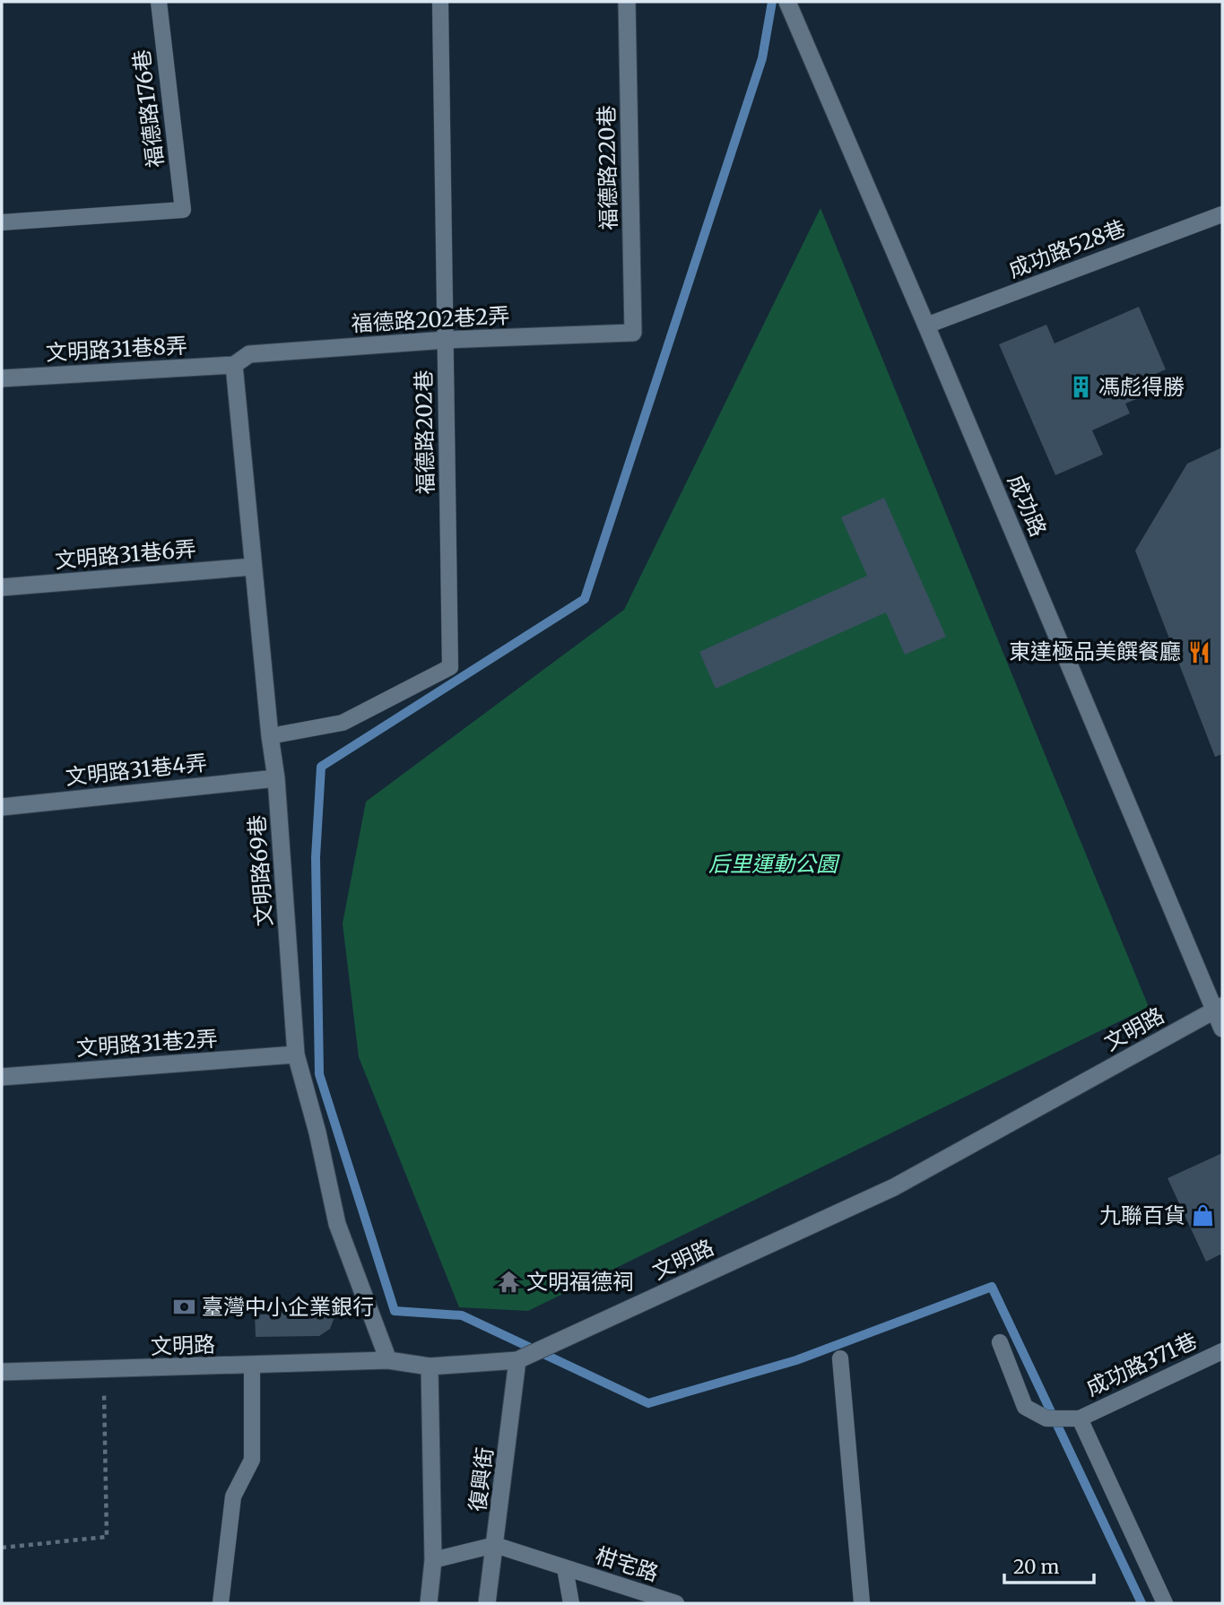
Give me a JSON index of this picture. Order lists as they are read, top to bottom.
{
  "streets": {
    "street": [
      "福德路220巷",
      "福德路202巷2弄",
      "文明路31巷8弄",
      "成功路",
      "文明路31巷6弄",
      "文明路31巷4弄",
      "文明路69巷",
      "文明路",
      "文明路31巷2弄",
      "復興街"
    ],
    "lane": [
      "福德路176巷",
      "成功路528巷",
      "福德路202巷",
      "成功路371巷",
      "柑宅路"
    ]
  },
  "crossings": [
    ["福德路220巷", "福德路202巷2弄"],
    ["成功路528巷", "成功路"],
    ["福德路202巷2弄", "文明路31巷8弄"],
    ["福德路202巷2弄", "福德路202巷"],
    ["福德路202巷2弄", "文明路69巷"],
    ["文明路31巷8弄", "文明路69巷"],
    ["福德路202巷", "文明路69巷"],
    ["成功路", "文明路"],
    ["文明路31巷6弄", "文明路69巷"],
    ["文明路31巷4弄", "文明路69巷"],
    ["文明路69巷", "文明路"],
    ["文明路69巷", "文明路31巷2弄"],
    ["文明路", "復興街"],
    ["復興街", "柑宅路"]
  ],
  "parks": ["后里運動公園"],
  "places": {
    "building": ["馮彪得勝"],
    "restaurant": ["東達極品美饌餐廳"],
    "shop": ["九聯百貨"],
    "temple": ["文明福德祠"],
    "bank": ["臺灣中小企業銀行"]
  },
  "scale_bar": "20 m"
}
